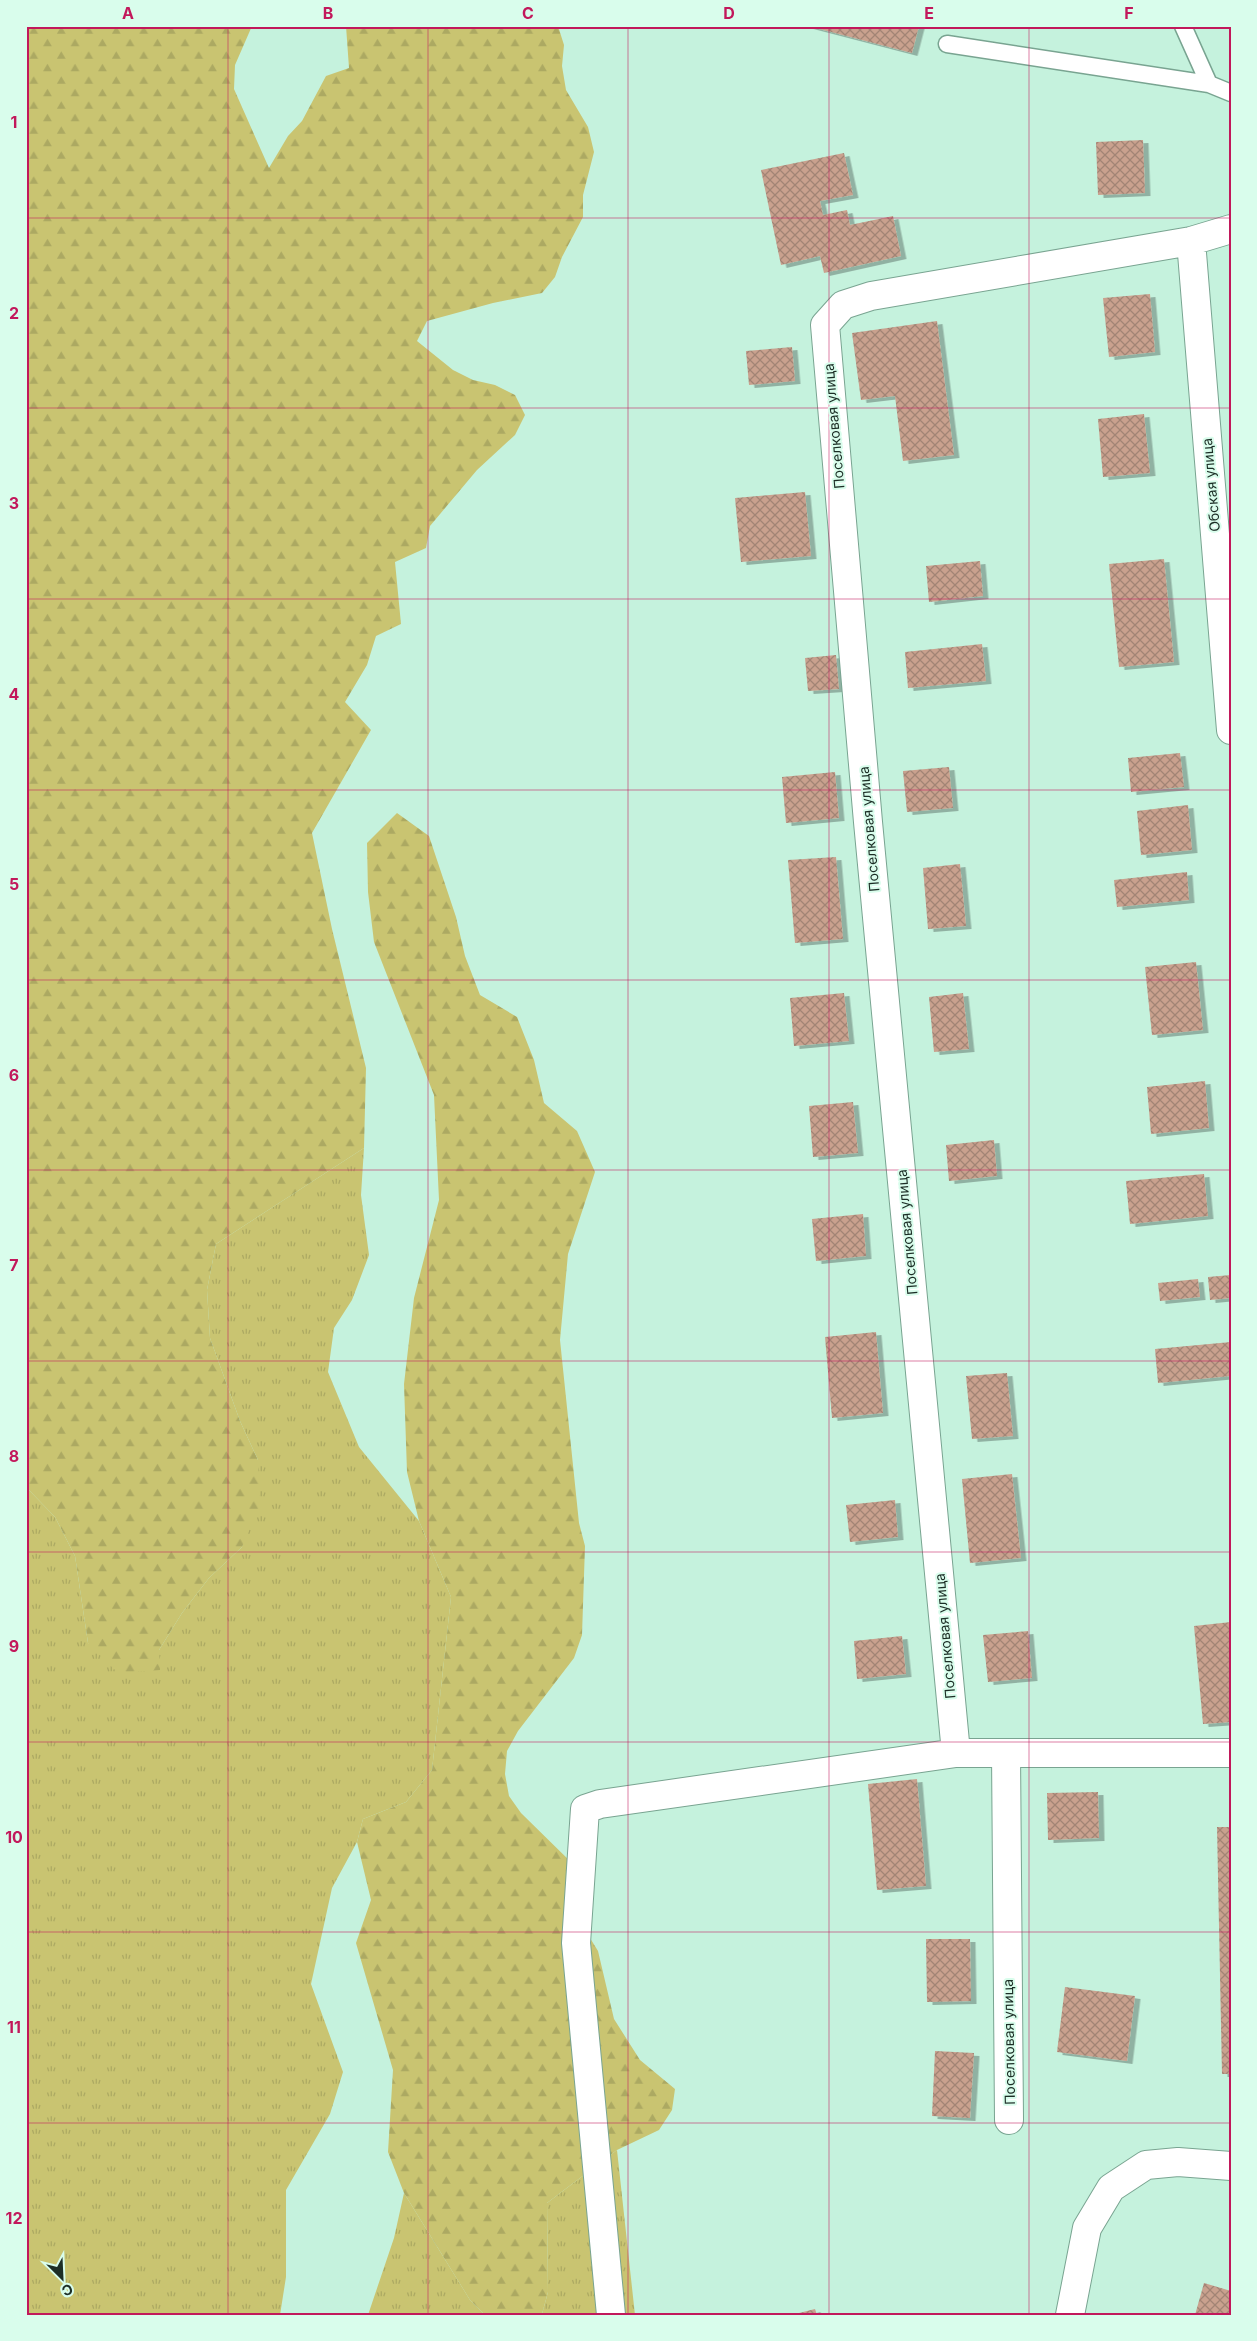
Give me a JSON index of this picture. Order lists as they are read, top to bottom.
{
  "streets": {
    "street": ["Поселковая улица", "Обская улица"]
  },
  "crossings": [
    ["Поселковая улица", "Обская улица"]
  ],
  "north": "bottom right",
  "grid": {
    "columns": [
      "A",
      "B",
      "C",
      "D",
      "E",
      "F"
    ],
    "rows": [
      "1",
      "2",
      "3",
      "4",
      "5",
      "6",
      "7",
      "8",
      "9",
      "10",
      "11",
      "12"
    ]
  }
}
